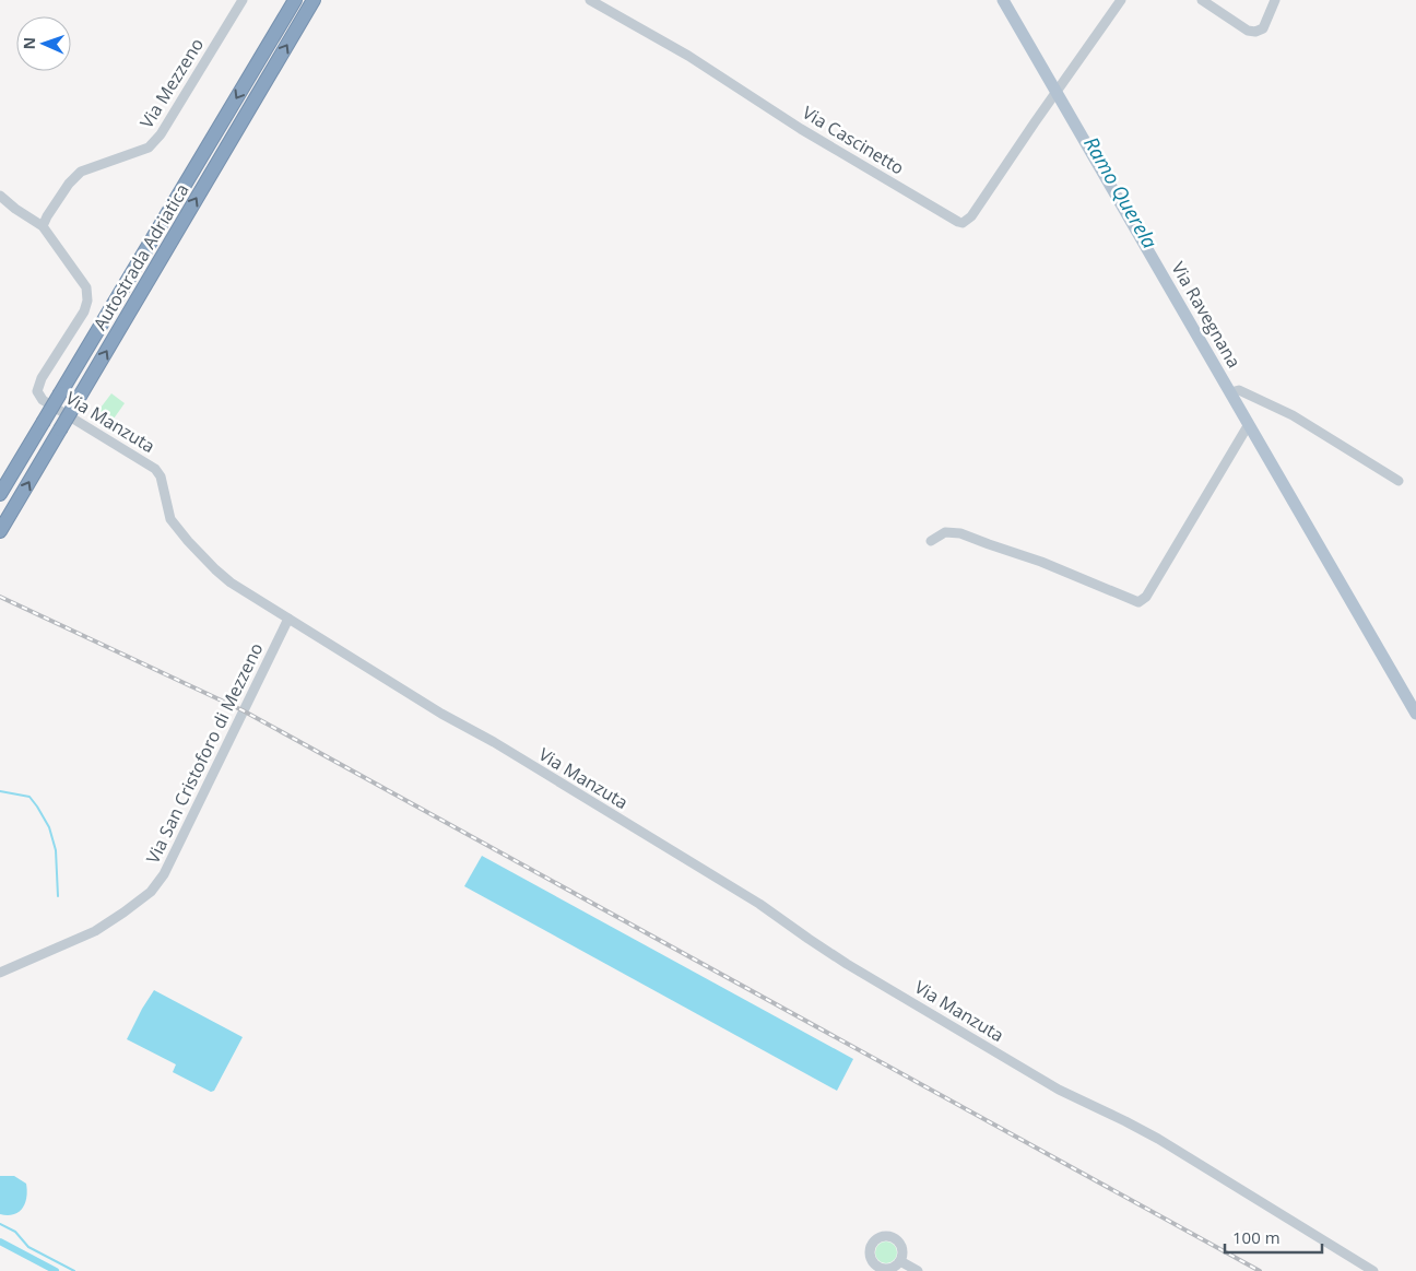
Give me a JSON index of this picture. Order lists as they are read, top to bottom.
{
  "streets": {
    "highway": ["Autostrada Adriatica"],
    "main road": ["Via Ravegnana"],
    "street": [
      "Via Mezzeno",
      "Via Cascinetto",
      "Via Manzuta",
      "Via San Cristoforo di Mezzeno"
    ]
  },
  "crossings": [
    ["Via Mezzeno", "Via Manzuta"],
    ["Via Cascinetto", "Via Ravegnana"],
    ["Via Manzuta", "Via San Cristoforo di Mezzeno"]
  ],
  "water": ["Ramo Querela"],
  "scale_bar": "100 m",
  "north": "left"
}
